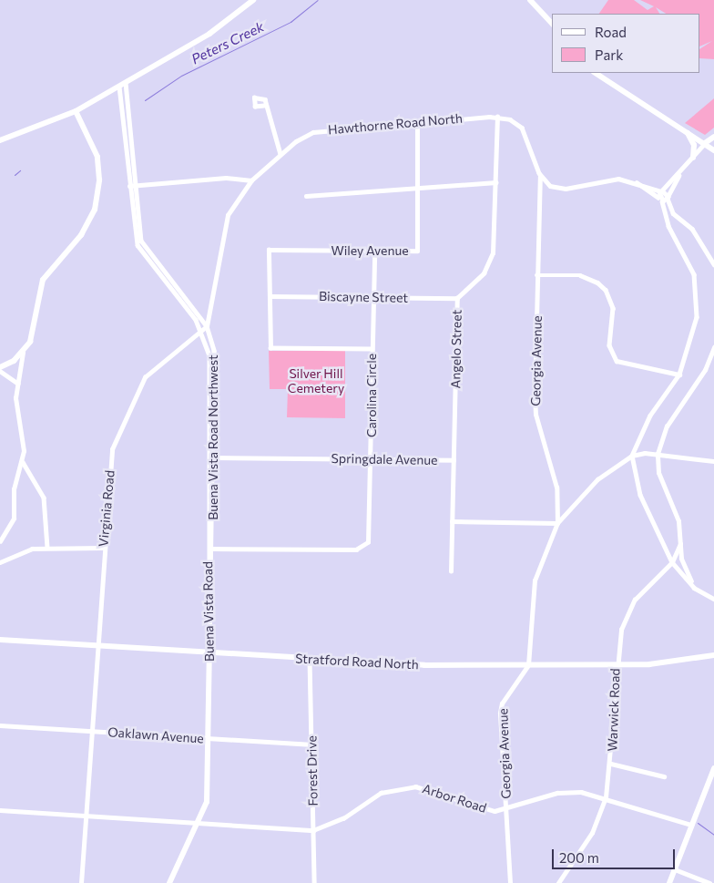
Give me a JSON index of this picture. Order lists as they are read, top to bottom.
{
  "streets": {
    "main road": ["Buena Vista Road", "Stratford Road North"],
    "street": [
      "Hawthorne Road North",
      "Wiley Avenue",
      "Biscayne Street",
      "Angelo Street",
      "Georgia Avenue",
      "Carolina Circle",
      "Buena Vista Road Northwest",
      "Springdale Avenue",
      "Virginia Road",
      "Warwick Road",
      "Oaklawn Avenue",
      "Forest Drive",
      "Arbor Road"
    ]
  },
  "crossings": [
    ["Hawthorne Road North", "Wiley Avenue"],
    ["Hawthorne Road North", "Angelo Street"],
    ["Hawthorne Road North", "Georgia Avenue"],
    ["Hawthorne Road North", "Virginia Road"],
    ["Wiley Avenue", "Biscayne Street"],
    ["Wiley Avenue", "Carolina Circle"],
    ["Biscayne Street", "Angelo Street"],
    ["Biscayne Street", "Carolina Circle"],
    ["Angelo Street", "Springdale Avenue"],
    ["Georgia Avenue", "Stratford Road North"],
    ["Georgia Avenue", "Arbor Road"],
    ["Carolina Circle", "Springdale Avenue"],
    ["Carolina Circle", "Buena Vista Road"],
    ["Buena Vista Road Northwest", "Springdale Avenue"],
    ["Buena Vista Road Northwest", "Virginia Road"],
    ["Buena Vista Road Northwest", "Buena Vista Road"],
    ["Springdale Avenue", "Buena Vista Road"],
    ["Virginia Road", "Buena Vista Road"],
    ["Virginia Road", "Stratford Road North"],
    ["Virginia Road", "Oaklawn Avenue"],
    ["Virginia Road", "Arbor Road"],
    ["Buena Vista Road", "Stratford Road North"],
    ["Buena Vista Road", "Oaklawn Avenue"],
    ["Buena Vista Road", "Arbor Road"],
    ["Stratford Road North", "Warwick Road"],
    ["Stratford Road North", "Forest Drive"],
    ["Warwick Road", "Arbor Road"],
    ["Oaklawn Avenue", "Forest Drive"],
    ["Forest Drive", "Arbor Road"]
  ],
  "water": ["Peters Creek"],
  "parks": ["Silver Hill Cemetery"],
  "legend": ["Road", "Park"],
  "scale_bar": "200 m"
}
